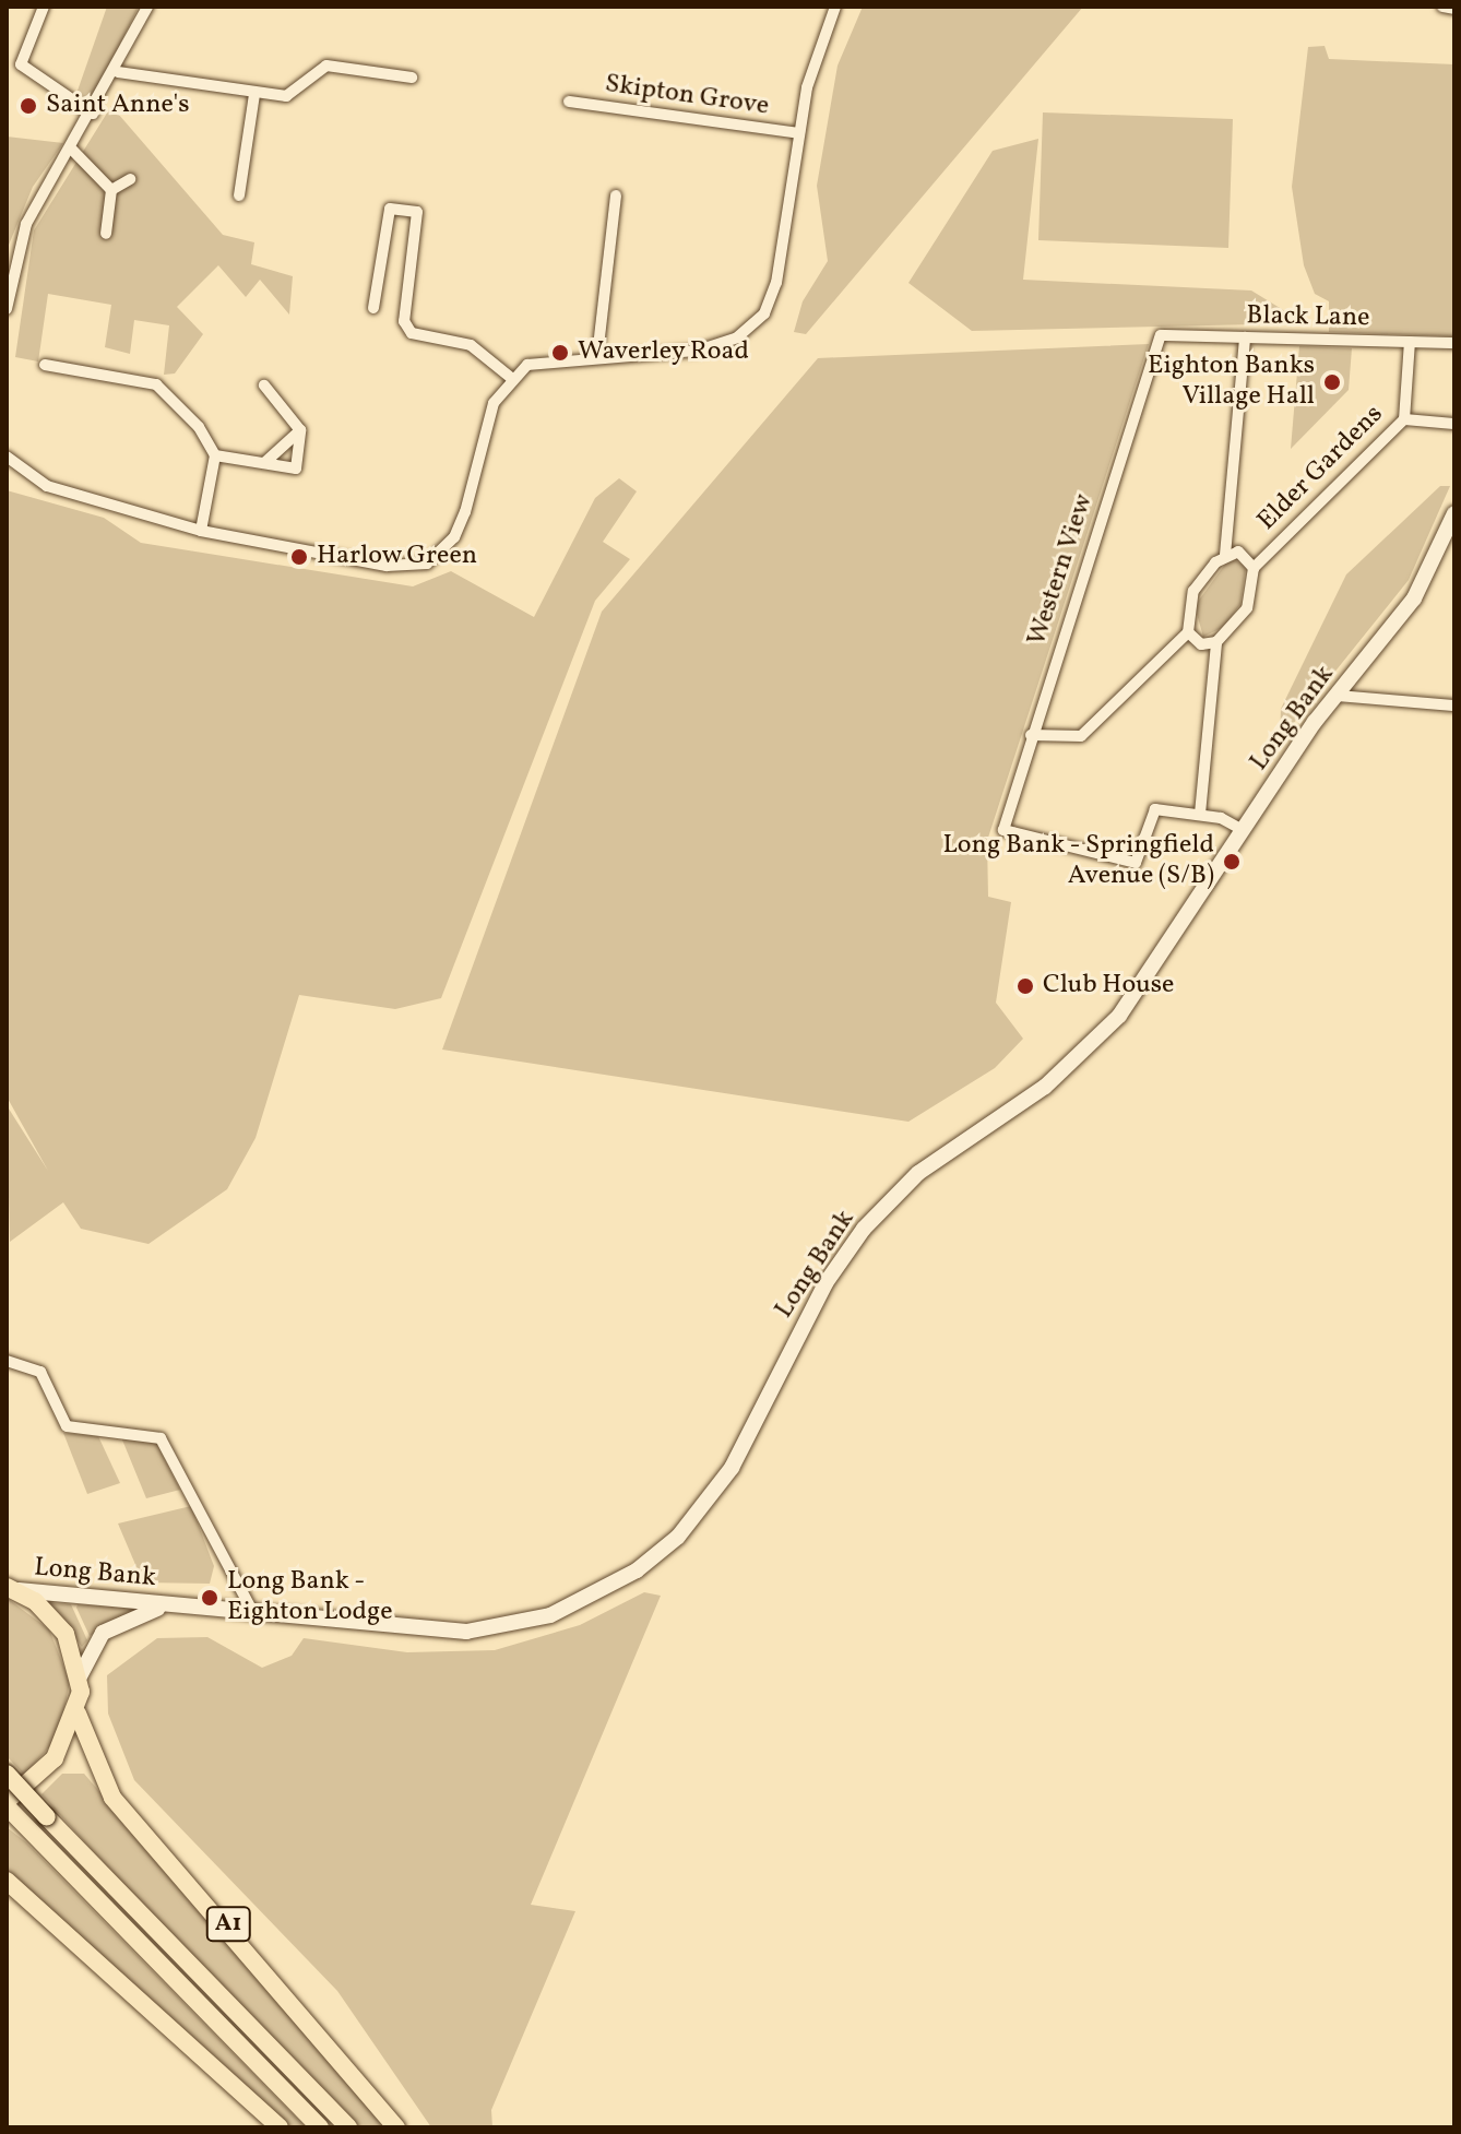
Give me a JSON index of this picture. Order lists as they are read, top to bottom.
{
  "streets": {
    "main road": ["Long Bank", "A1"],
    "street": [
      "Skipton Grove",
      "Black Lane",
      "Elder Gardens",
      "Western View"
    ]
  },
  "crossings": [
    ["Black Lane", "Elder Gardens"],
    ["Black Lane", "Western View"]
  ],
  "places": [
    "Saint Anne's",
    "Waverley Road",
    "Eighton Banks Village Hall",
    "Harlow Green",
    "Long Bank - Springfield Avenue (S/B)",
    "Club House",
    "Long Bank - Eighton Lodge"
  ]
}
